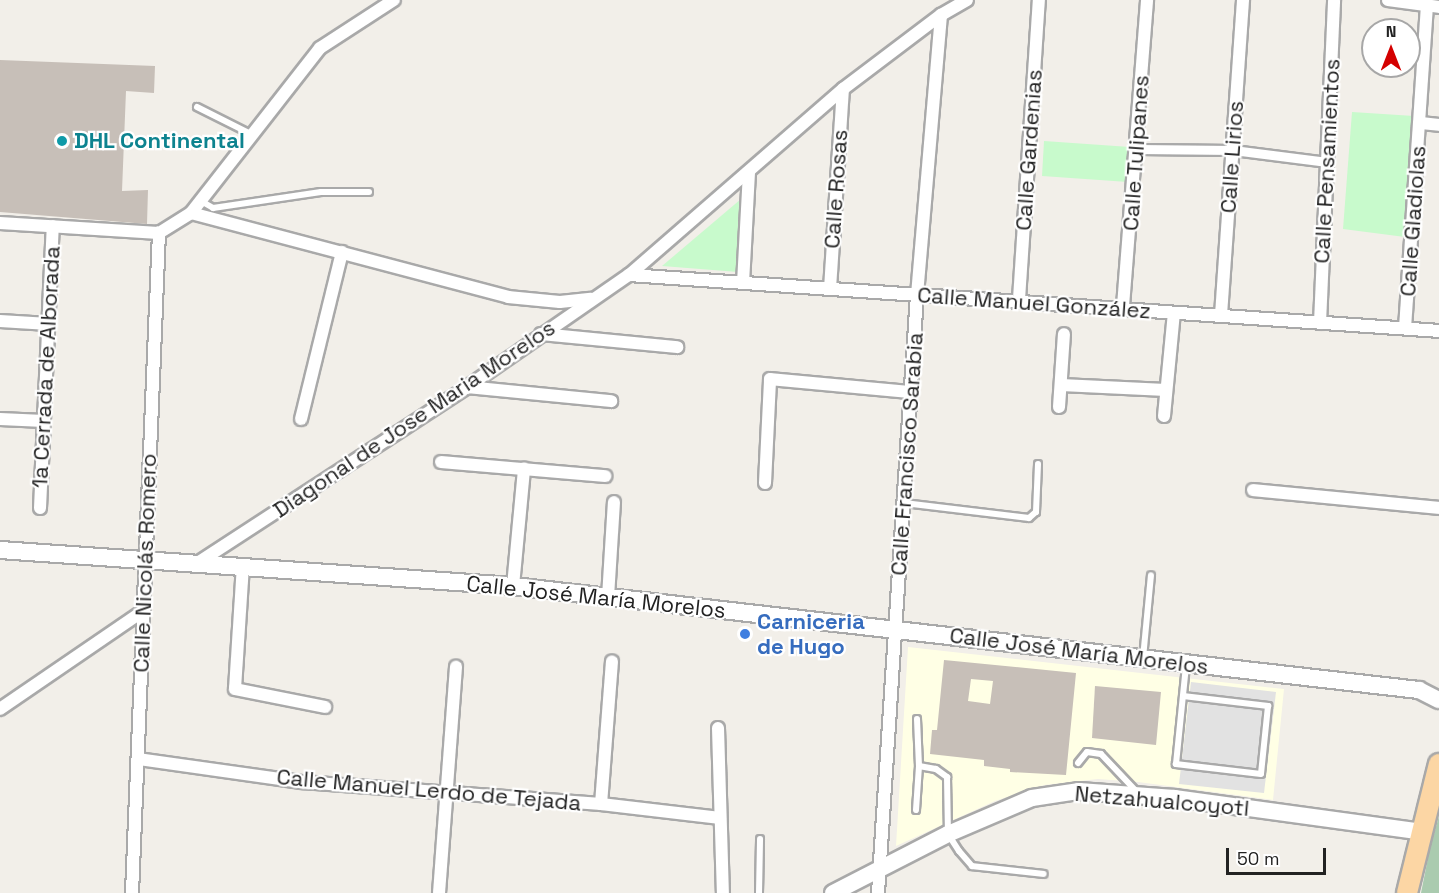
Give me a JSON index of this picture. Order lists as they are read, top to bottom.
{
  "streets": {
    "street": [
      "Calle Gardenias",
      "Calle Tulipanes",
      "Calle Lirios",
      "Calle Pensamientos",
      "Calle Rosas",
      "Calle Gladiolas",
      "Calle Manuel González",
      "1a Cerrada de Alborada",
      "Diagonal de Jose Maria Morelos",
      "Calle Francisco Sarabia",
      "Calle Nicolás Romero",
      "Calle José María Morelos",
      "Calle Manuel Lerdo de Tejada",
      "Netzahualcoyotl"
    ]
  },
  "crossings": [
    ["Calle Gardenias", "Calle Manuel González"],
    ["Calle Tulipanes", "Calle Manuel González"],
    ["Calle Lirios", "Calle Manuel González"],
    ["Calle Pensamientos", "Calle Manuel González"],
    ["Calle Rosas", "Calle Manuel González"],
    ["Calle Rosas", "Diagonal de Jose Maria Morelos"],
    ["Calle Gladiolas", "Calle Manuel González"],
    ["Calle Manuel González", "Diagonal de Jose Maria Morelos"],
    ["Calle Manuel González", "Calle Francisco Sarabia"],
    ["Diagonal de Jose Maria Morelos", "Calle Francisco Sarabia"],
    ["Diagonal de Jose Maria Morelos", "Calle José María Morelos"],
    ["Calle Francisco Sarabia", "Calle José María Morelos"],
    ["Calle Francisco Sarabia", "Netzahualcoyotl"],
    ["Calle Nicolás Romero", "Calle José María Morelos"],
    ["Calle Nicolás Romero", "Calle Manuel Lerdo de Tejada"]
  ],
  "places": ["DHL Continental", "Carniceria de Hugo"],
  "scale_bar": "50 m",
  "north": "top"
}
